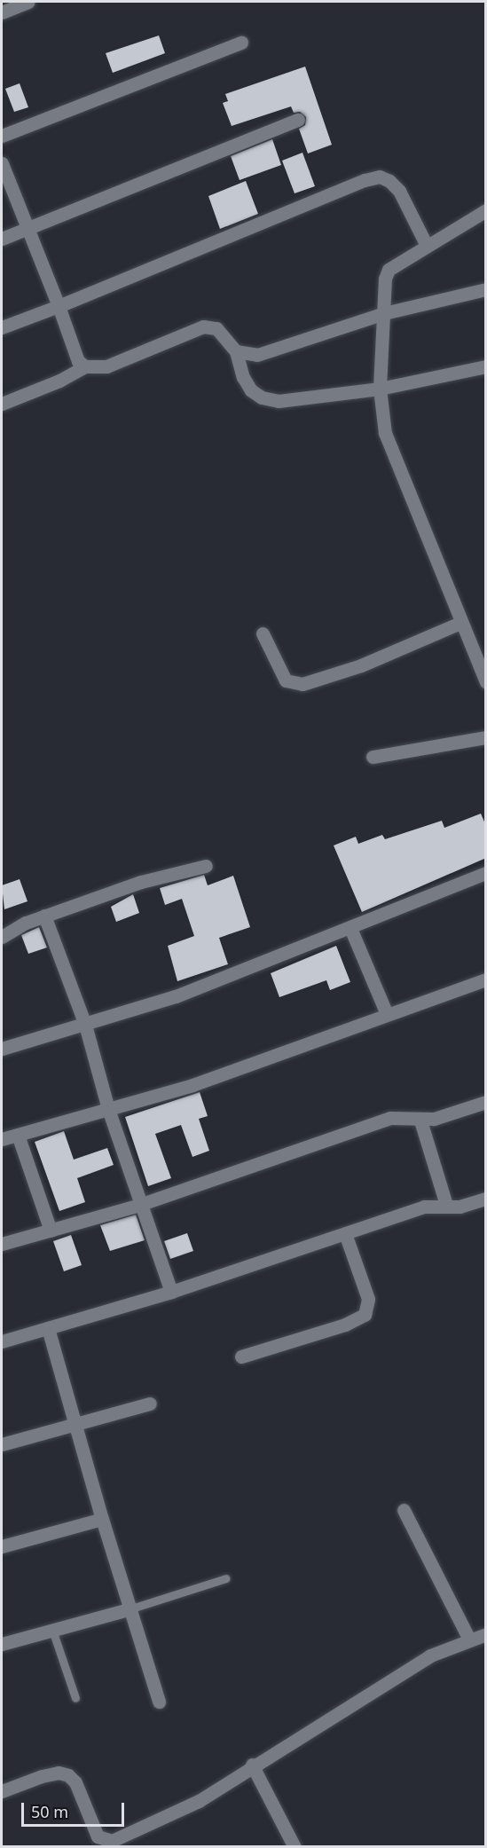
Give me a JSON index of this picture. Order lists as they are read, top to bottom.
{
  "scale_bar": "50 m"
}
